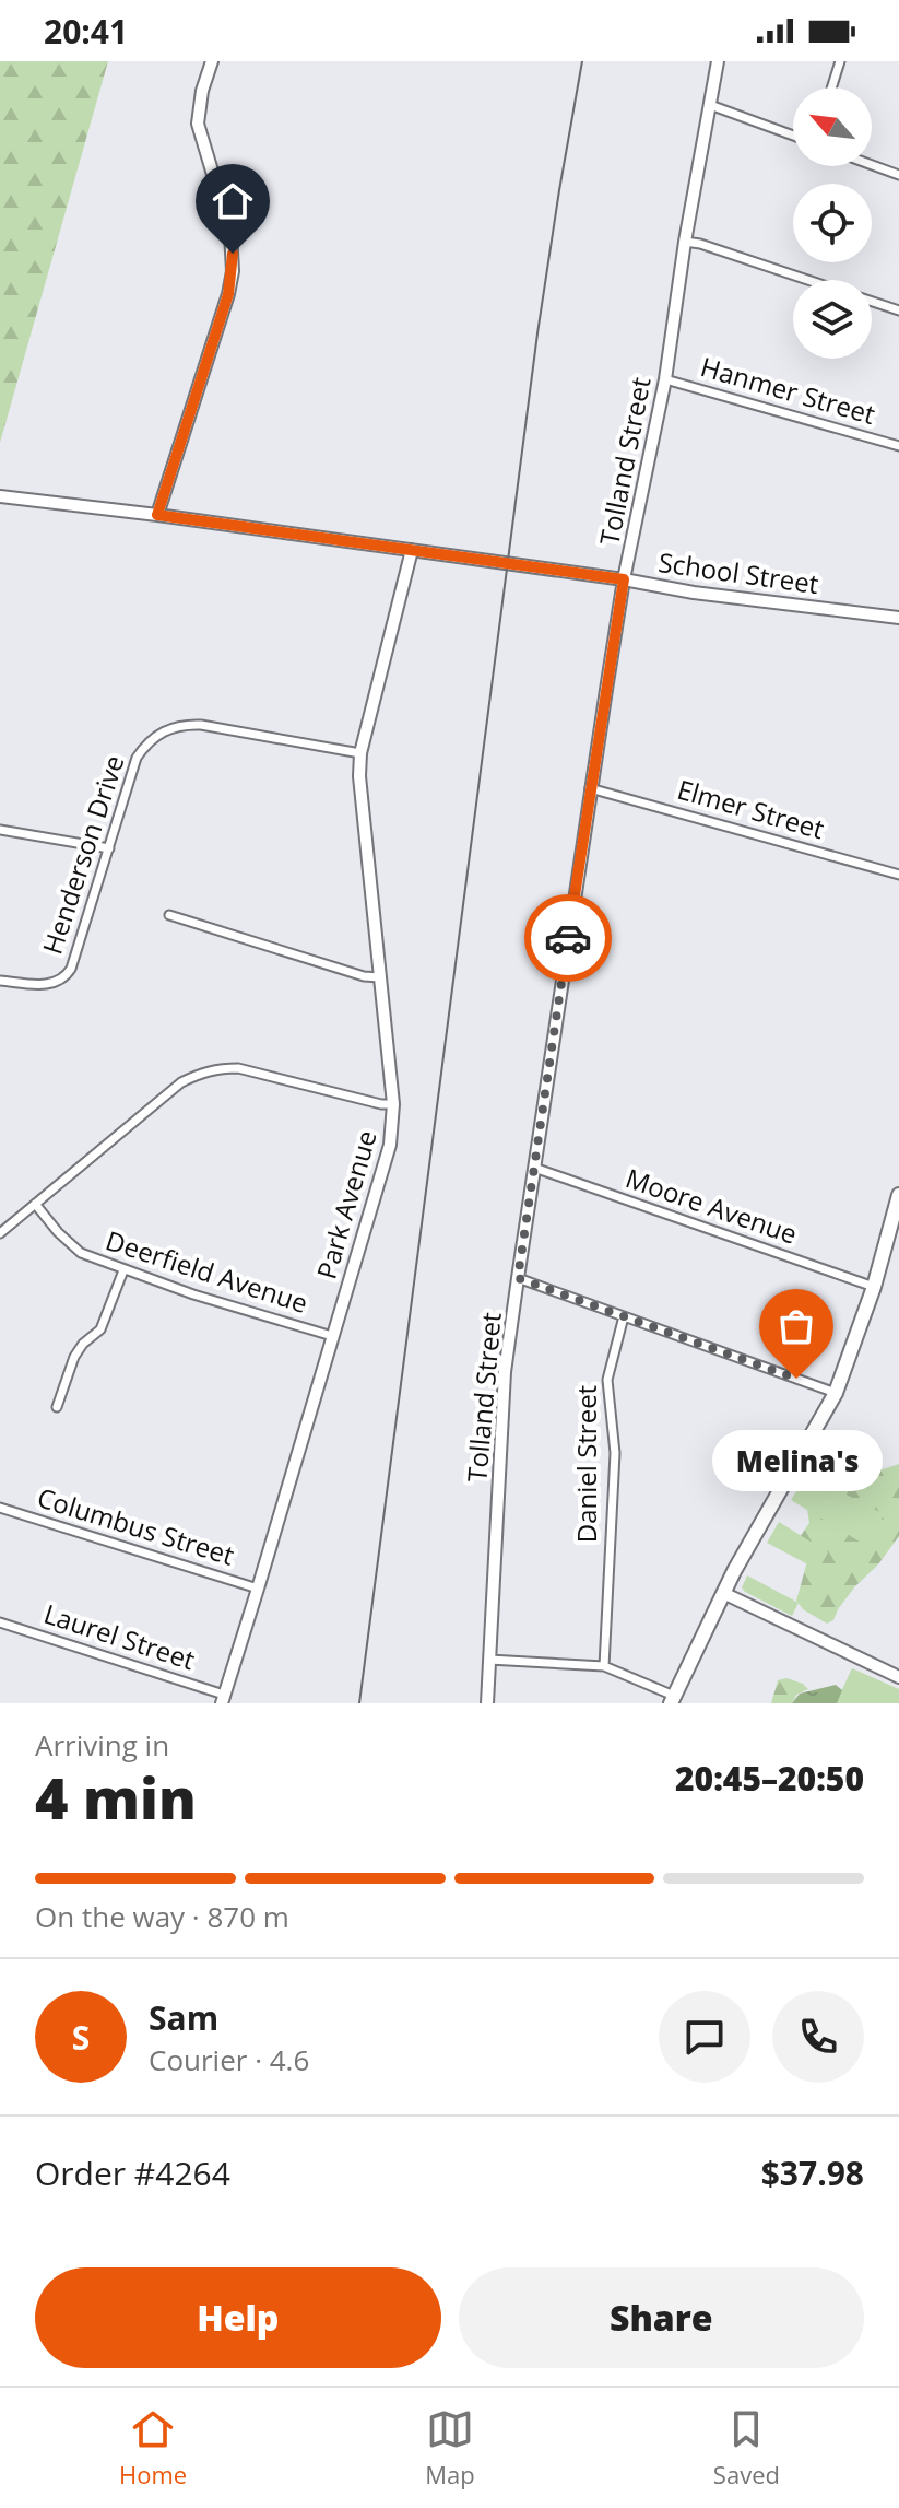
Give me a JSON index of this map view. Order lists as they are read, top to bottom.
{
  "streets": {
    "main road": ["Tolland Street", "School Street", "Park Avenue"],
    "street": [
      "Hanmer Street",
      "Elmer Street",
      "Henderson Drive",
      "Moore Avenue",
      "Deerfield Avenue",
      "Daniel Street",
      "Columbus Street",
      "Laurel Street"
    ]
  },
  "crossings": [
    ["Hanmer Street", "Tolland Street"],
    ["Tolland Street", "School Street"],
    ["Tolland Street", "Elmer Street"],
    ["Tolland Street", "Moore Avenue"],
    ["School Street", "Park Avenue"],
    ["Henderson Drive", "Park Avenue"],
    ["Park Avenue", "Deerfield Avenue"],
    ["Park Avenue", "Columbus Street"],
    ["Park Avenue", "Laurel Street"]
  ],
  "places": ["Melina's"],
  "north": "top left",
  "page": {
    "status": "20:41",
    "bubble": "Melina's",
    "heading": ["4 min", "Arriving in", "20:45–20:50"],
    "panel": [
      "Sam",
      "Courier · 4.6",
      "Order #4264",
      "$37.98"
    ],
    "bar": "On the way · 870 m",
    "round": "S",
    "buttons": ["Help", "Share"],
    "tabs": ["Home", "Map", "Saved"]
  }
}
